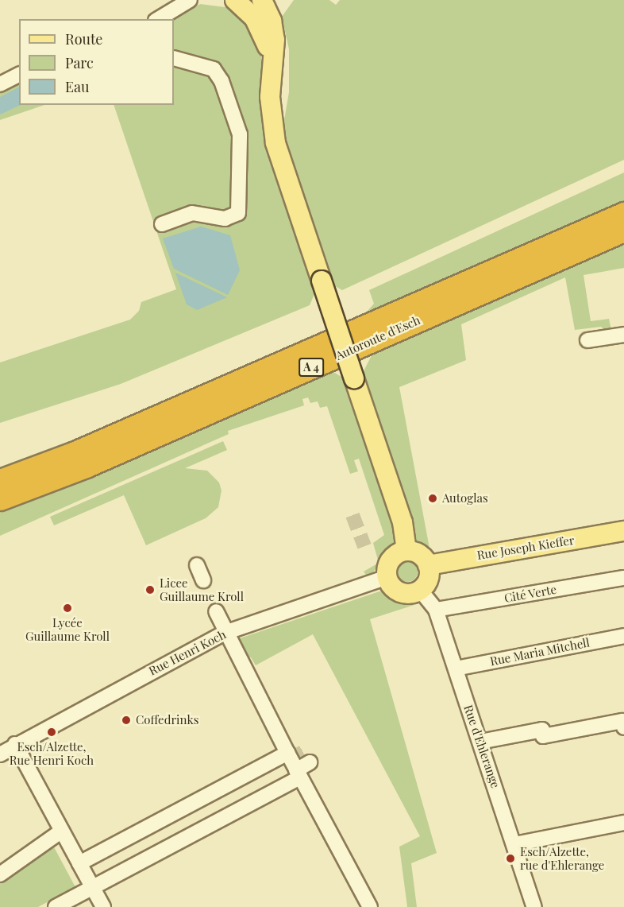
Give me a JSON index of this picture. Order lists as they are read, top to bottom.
{
  "streets": {
    "highway": ["Autoroute d'Esch", "A 4"],
    "main road": ["Rue Joseph Kieffer"],
    "street": [
      "Cité Verte",
      "Rue Maria Mitchell",
      "Rue Henri Koch",
      "Rue d'Ehlerange"
    ]
  },
  "crossings": [
    ["Rue Joseph Kieffer", "Rue Henri Koch"],
    ["Rue Joseph Kieffer", "Rue d'Ehlerange"],
    ["Cité Verte", "Rue d'Ehlerange"],
    ["Rue Maria Mitchell", "Rue d'Ehlerange"],
    ["Rue Henri Koch", "Rue d'Ehlerange"]
  ],
  "places": [
    "Autoglas",
    "Licee Guillaume Kroll",
    "Lycée Guillaume Kroll",
    "Coffedrinks",
    "Esch/Alzette, Rue Henri Koch",
    "Esch/Alzette, rue d'Ehlerange"
  ],
  "legend": ["Route", "Parc", "Eau"]
}
